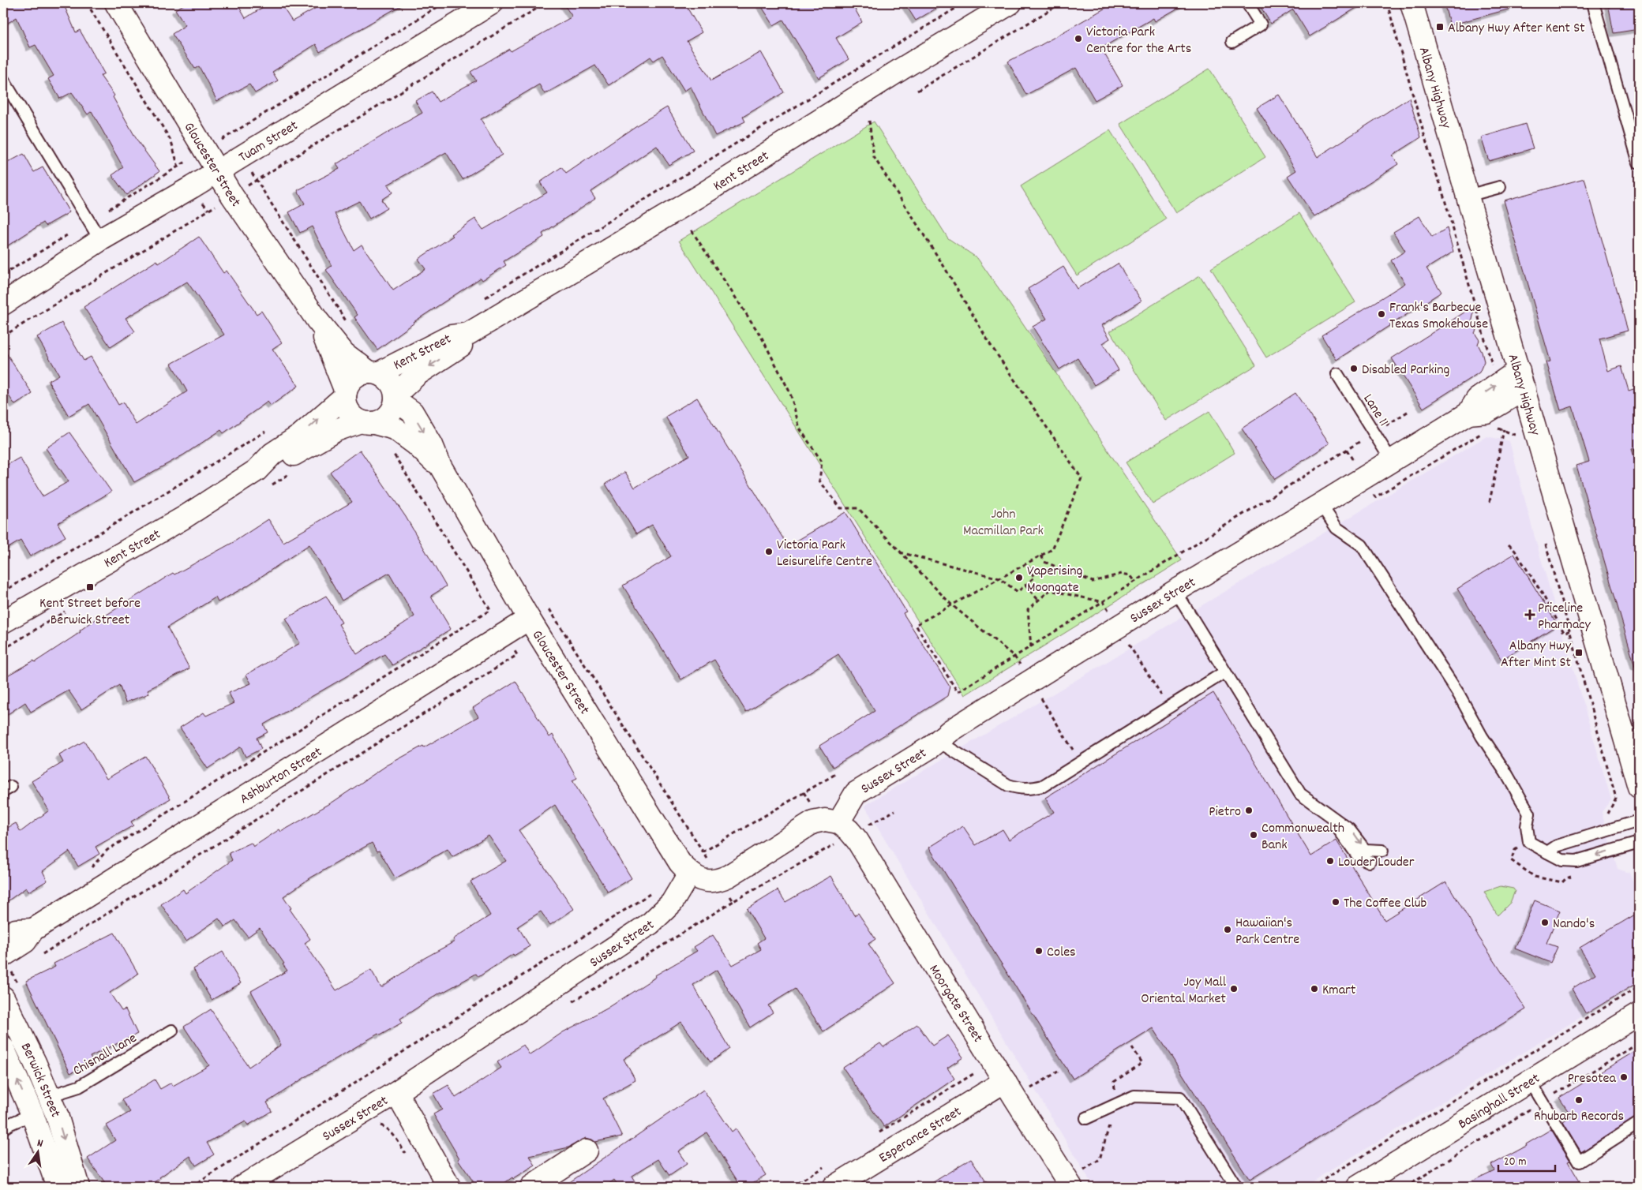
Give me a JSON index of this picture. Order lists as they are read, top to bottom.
{
  "streets": {
    "street": [
      "Albany Highway",
      "Tuam Street",
      "Gloucester Street",
      "Kent Street",
      "Sussex Street",
      "Ashburton Street",
      "Moorgate Street",
      "Berwick Street",
      "Basinghall Street",
      "Esperance Street"
    ],
    "lane": ["Lane 11", "Chisnall Lane"]
  },
  "crossings": [
    ["Albany Highway", "Sussex Street"],
    ["Tuam Street", "Gloucester Street"],
    ["Gloucester Street", "Kent Street"],
    ["Gloucester Street", "Sussex Street"],
    ["Gloucester Street", "Ashburton Street"],
    ["Lane 11", "Sussex Street"],
    ["Sussex Street", "Moorgate Street"],
    ["Moorgate Street", "Esperance Street"],
    ["Chisnall Lane", "Berwick Street"]
  ],
  "parks": ["John Macmillan Park"],
  "places": {
    "transit": ["Albany Hwy After Kent St", "Kent Street before Berwick Street", "Albany Hwy After Mint St"],
    "other": [
      "Victoria Park Centre for the Arts",
      "Frank's Barbecue Texas Smokehouse",
      "Disabled Parking",
      "Victoria Park Leisurelife Centre",
      "Vaperising Moongate",
      "Pietro",
      "Commonwealth Bank",
      "Louder Louder",
      "The Coffee Club",
      "Nando's",
      "Hawaiian's Park Centre",
      "Coles",
      "Joy Mall Oriental Market",
      "Kmart",
      "Presotea",
      "Rhubarb Records"
    ],
    "health": ["Priceline Pharmacy"]
  },
  "scale_bar": "20 m",
  "north": "top"
}
